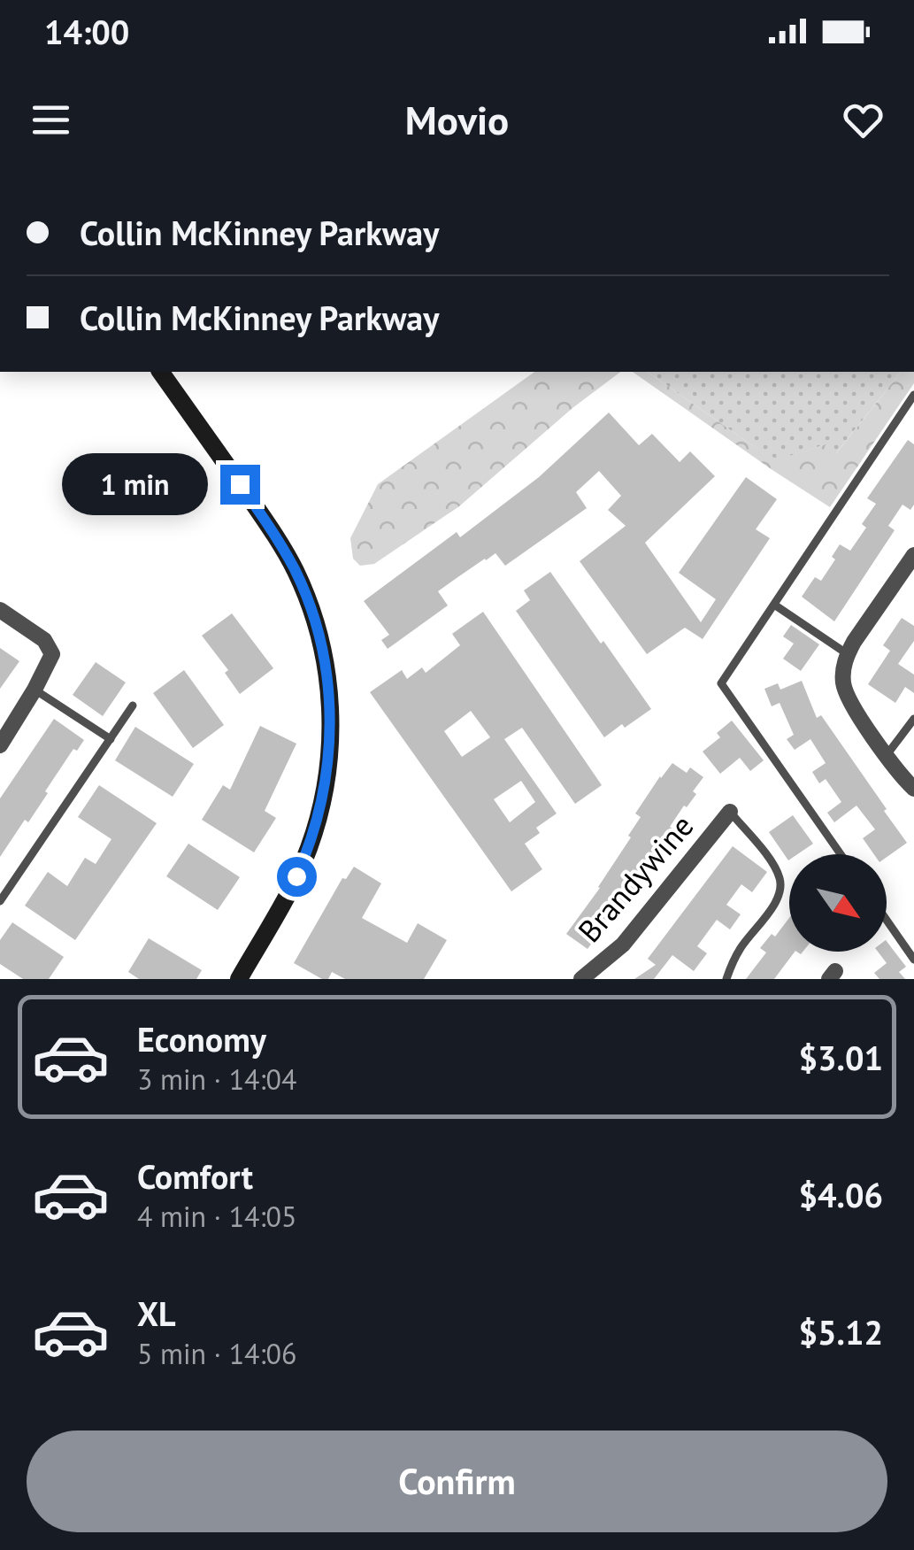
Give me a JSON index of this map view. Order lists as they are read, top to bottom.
{
  "streets": {
    "street": ["Brandywine"]
  },
  "north": "bottom right",
  "page": {
    "status": "14:00",
    "header": "Movio",
    "banner": ["Collin McKinney Parkway", "Collin McKinney Parkway"],
    "bubble": "1 min",
    "list": [
      {
        "name": "Economy",
        "note": "3 min · 14:04",
        "value": "$3.01"
      },
      {
        "name": "Comfort",
        "note": "4 min · 14:05",
        "value": "$4.06"
      },
      {
        "name": "XL",
        "note": "5 min · 14:06",
        "value": "$5.12"
      }
    ],
    "buttons": "Confirm"
  }
}
